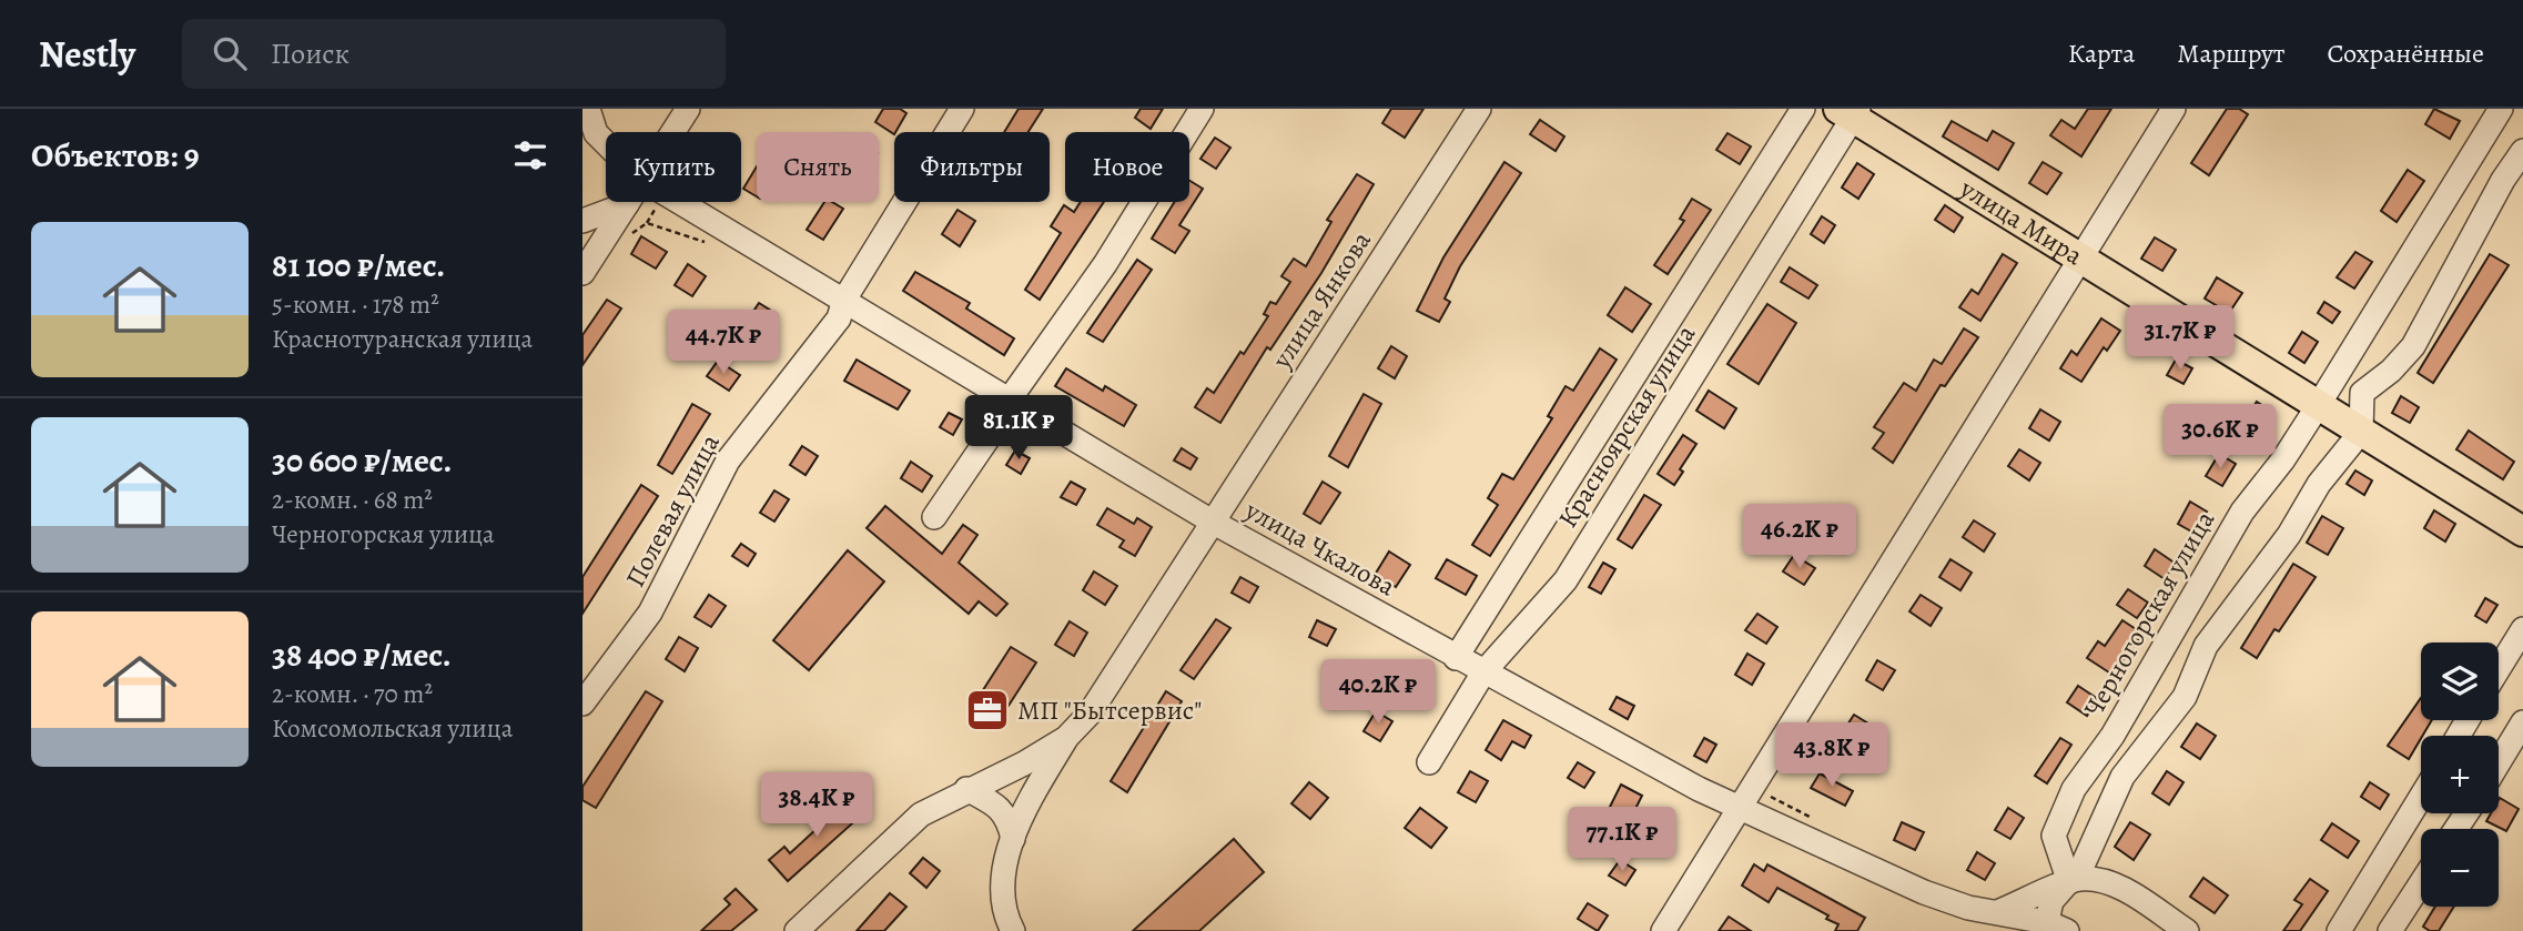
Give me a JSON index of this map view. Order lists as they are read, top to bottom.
{
  "streets": {
    "main road": ["улица Мира"],
    "street": [
      "улица Янкова",
      "Красноярская улица",
      "Полевая улица",
      "улица Чкалова",
      "Черногорская улица"
    ]
  },
  "crossings": [
    ["улица Мира", "Красноярская улица"],
    ["улица Мира", "Черногорская улица"],
    ["улица Янкова", "улица Чкалова"],
    ["Красноярская улица", "улица Чкалова"],
    ["Полевая улица", "улица Чкалова"]
  ],
  "places": {
    "office": ["МП \"Бытсервис\""]
  },
  "page": {
    "header": "Nestly",
    "search": "Поиск",
    "nav": ["Карта", "Маршрут", "Сохранённые"],
    "heading": "Объектов: 9",
    "chip": [
      "Купить",
      "Снять",
      "Фильтры",
      "Новое"
    ],
    "list": [
      {
        "name": "81 100 ₽/мес.",
        "note": "5-комн. · 178 m² · Краснотуранская улица"
      },
      {
        "name": "30 600 ₽/мес.",
        "note": "2-комн. · 68 m² · Черногорская улица"
      },
      {
        "name": "38 400 ₽/мес.",
        "note": "2-комн. · 70 m² · Комсомольская улица"
      }
    ],
    "price": [
      "31.7K ₽",
      "44.7K ₽",
      "81.1K ₽",
      "30.6K ₽",
      "46.2K ₽",
      "40.2K ₽",
      "43.8K ₽",
      "38.4K ₽",
      "77.1K ₽"
    ],
    "map_buttons": ["+", "−"]
  }
}
